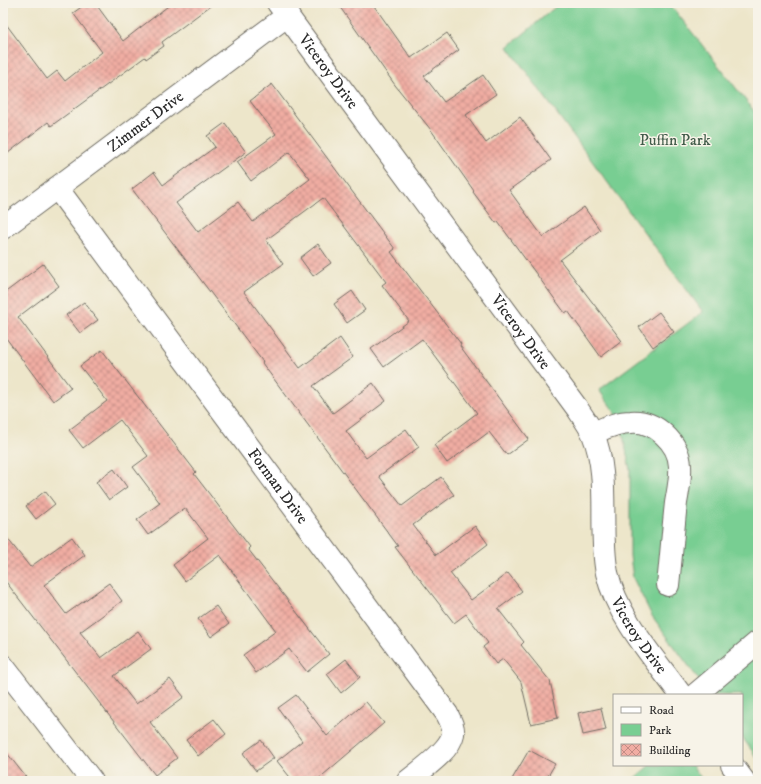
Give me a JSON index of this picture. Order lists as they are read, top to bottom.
{
  "streets": {
    "street": ["Viceroy Drive", "Zimmer Drive", "Forman Drive"]
  },
  "crossings": [
    ["Viceroy Drive", "Zimmer Drive"],
    ["Zimmer Drive", "Forman Drive"]
  ],
  "parks": ["Puffin Park"],
  "legend": ["Road", "Park", "Building"]
}
